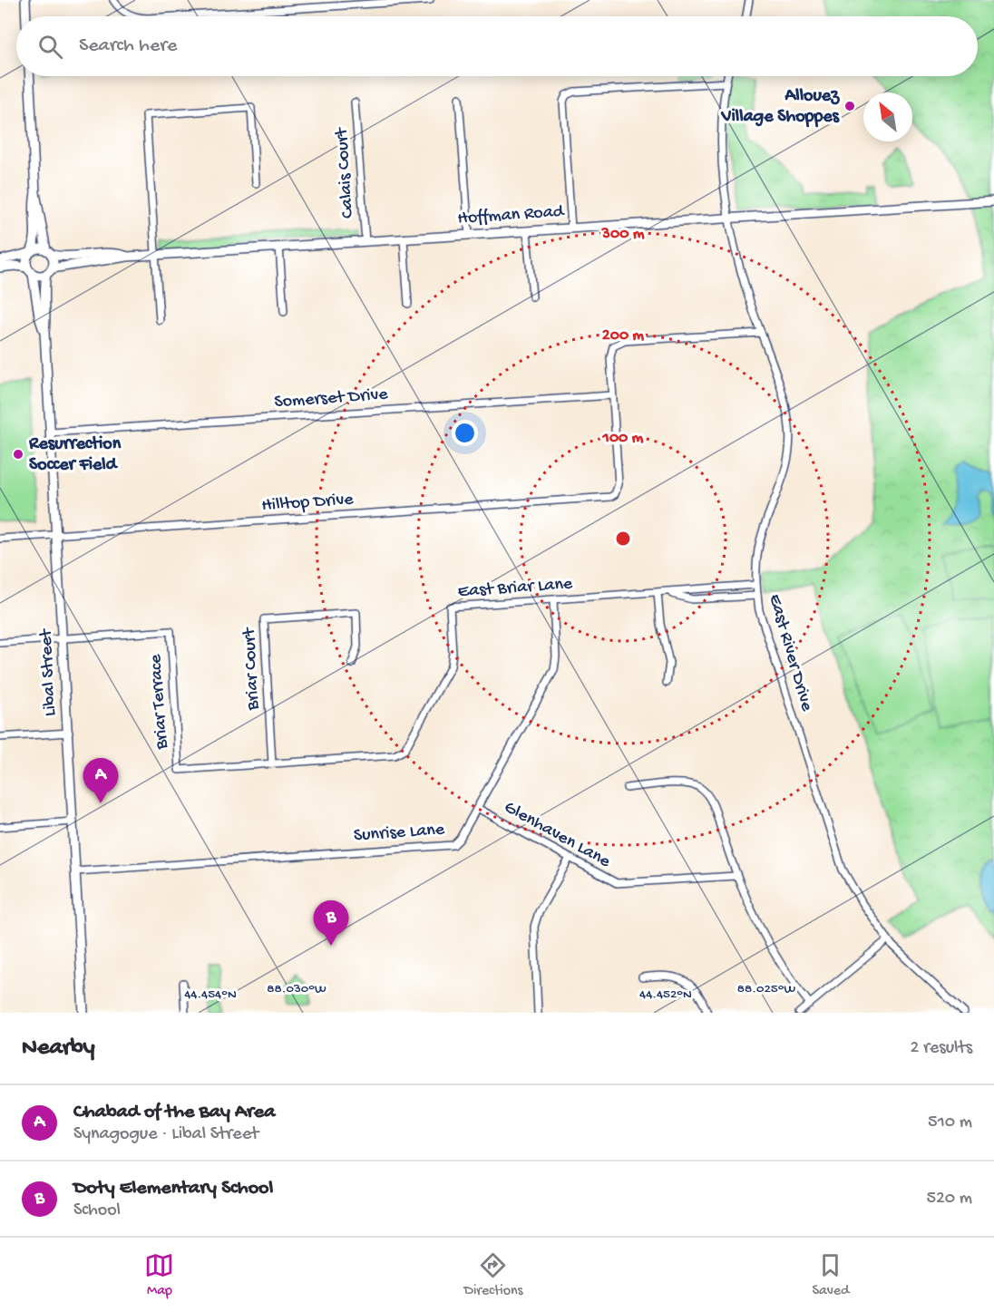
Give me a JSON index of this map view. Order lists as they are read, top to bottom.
{
  "streets": {
    "street": [
      "Calais Court",
      "Hoffman Road",
      "Somerset Drive",
      "Hilltop Drive",
      "East Briar Lane",
      "East River Drive",
      "Briar Court",
      "Libal Street",
      "Briar Terrace",
      "Sunrise Lane",
      "Glenhaven Lane"
    ]
  },
  "crossings": [
    ["Calais Court", "Hoffman Road"],
    ["Hoffman Road", "East River Drive"],
    ["Hoffman Road", "Libal Street"],
    ["Somerset Drive", "Hilltop Drive"],
    ["Somerset Drive", "Libal Street"],
    ["Hilltop Drive", "Libal Street"],
    ["East Briar Lane", "East River Drive"],
    ["East Briar Lane", "Briar Court"],
    ["East Briar Lane", "Briar Terrace"],
    ["East Briar Lane", "Sunrise Lane"],
    ["Libal Street", "Briar Terrace"],
    ["Libal Street", "Sunrise Lane"],
    ["Sunrise Lane", "Glenhaven Lane"]
  ],
  "places": ["Allouez Village Shoppes", "Resurrection Soccer Field"],
  "north": "top left",
  "page": {
    "search": "Search here",
    "pins": ["A", "B"],
    "heading": ["Nearby", "2 results"],
    "list": [
      {
        "mark": "A",
        "name": "Chabad of the Bay Area",
        "note": "Synagogue · Libal Street",
        "value": "510 m"
      },
      {
        "mark": "B",
        "name": "Doty Elementary School",
        "note": "School",
        "value": "520 m"
      }
    ],
    "nav": ["Map", "Directions", "Saved"]
  },
  "coordinates": [
    "88.030°W",
    "88.025°W",
    "44.454°N",
    "44.452°N"
  ],
  "rings": ["300 m", "200 m", "100 m"]
}
